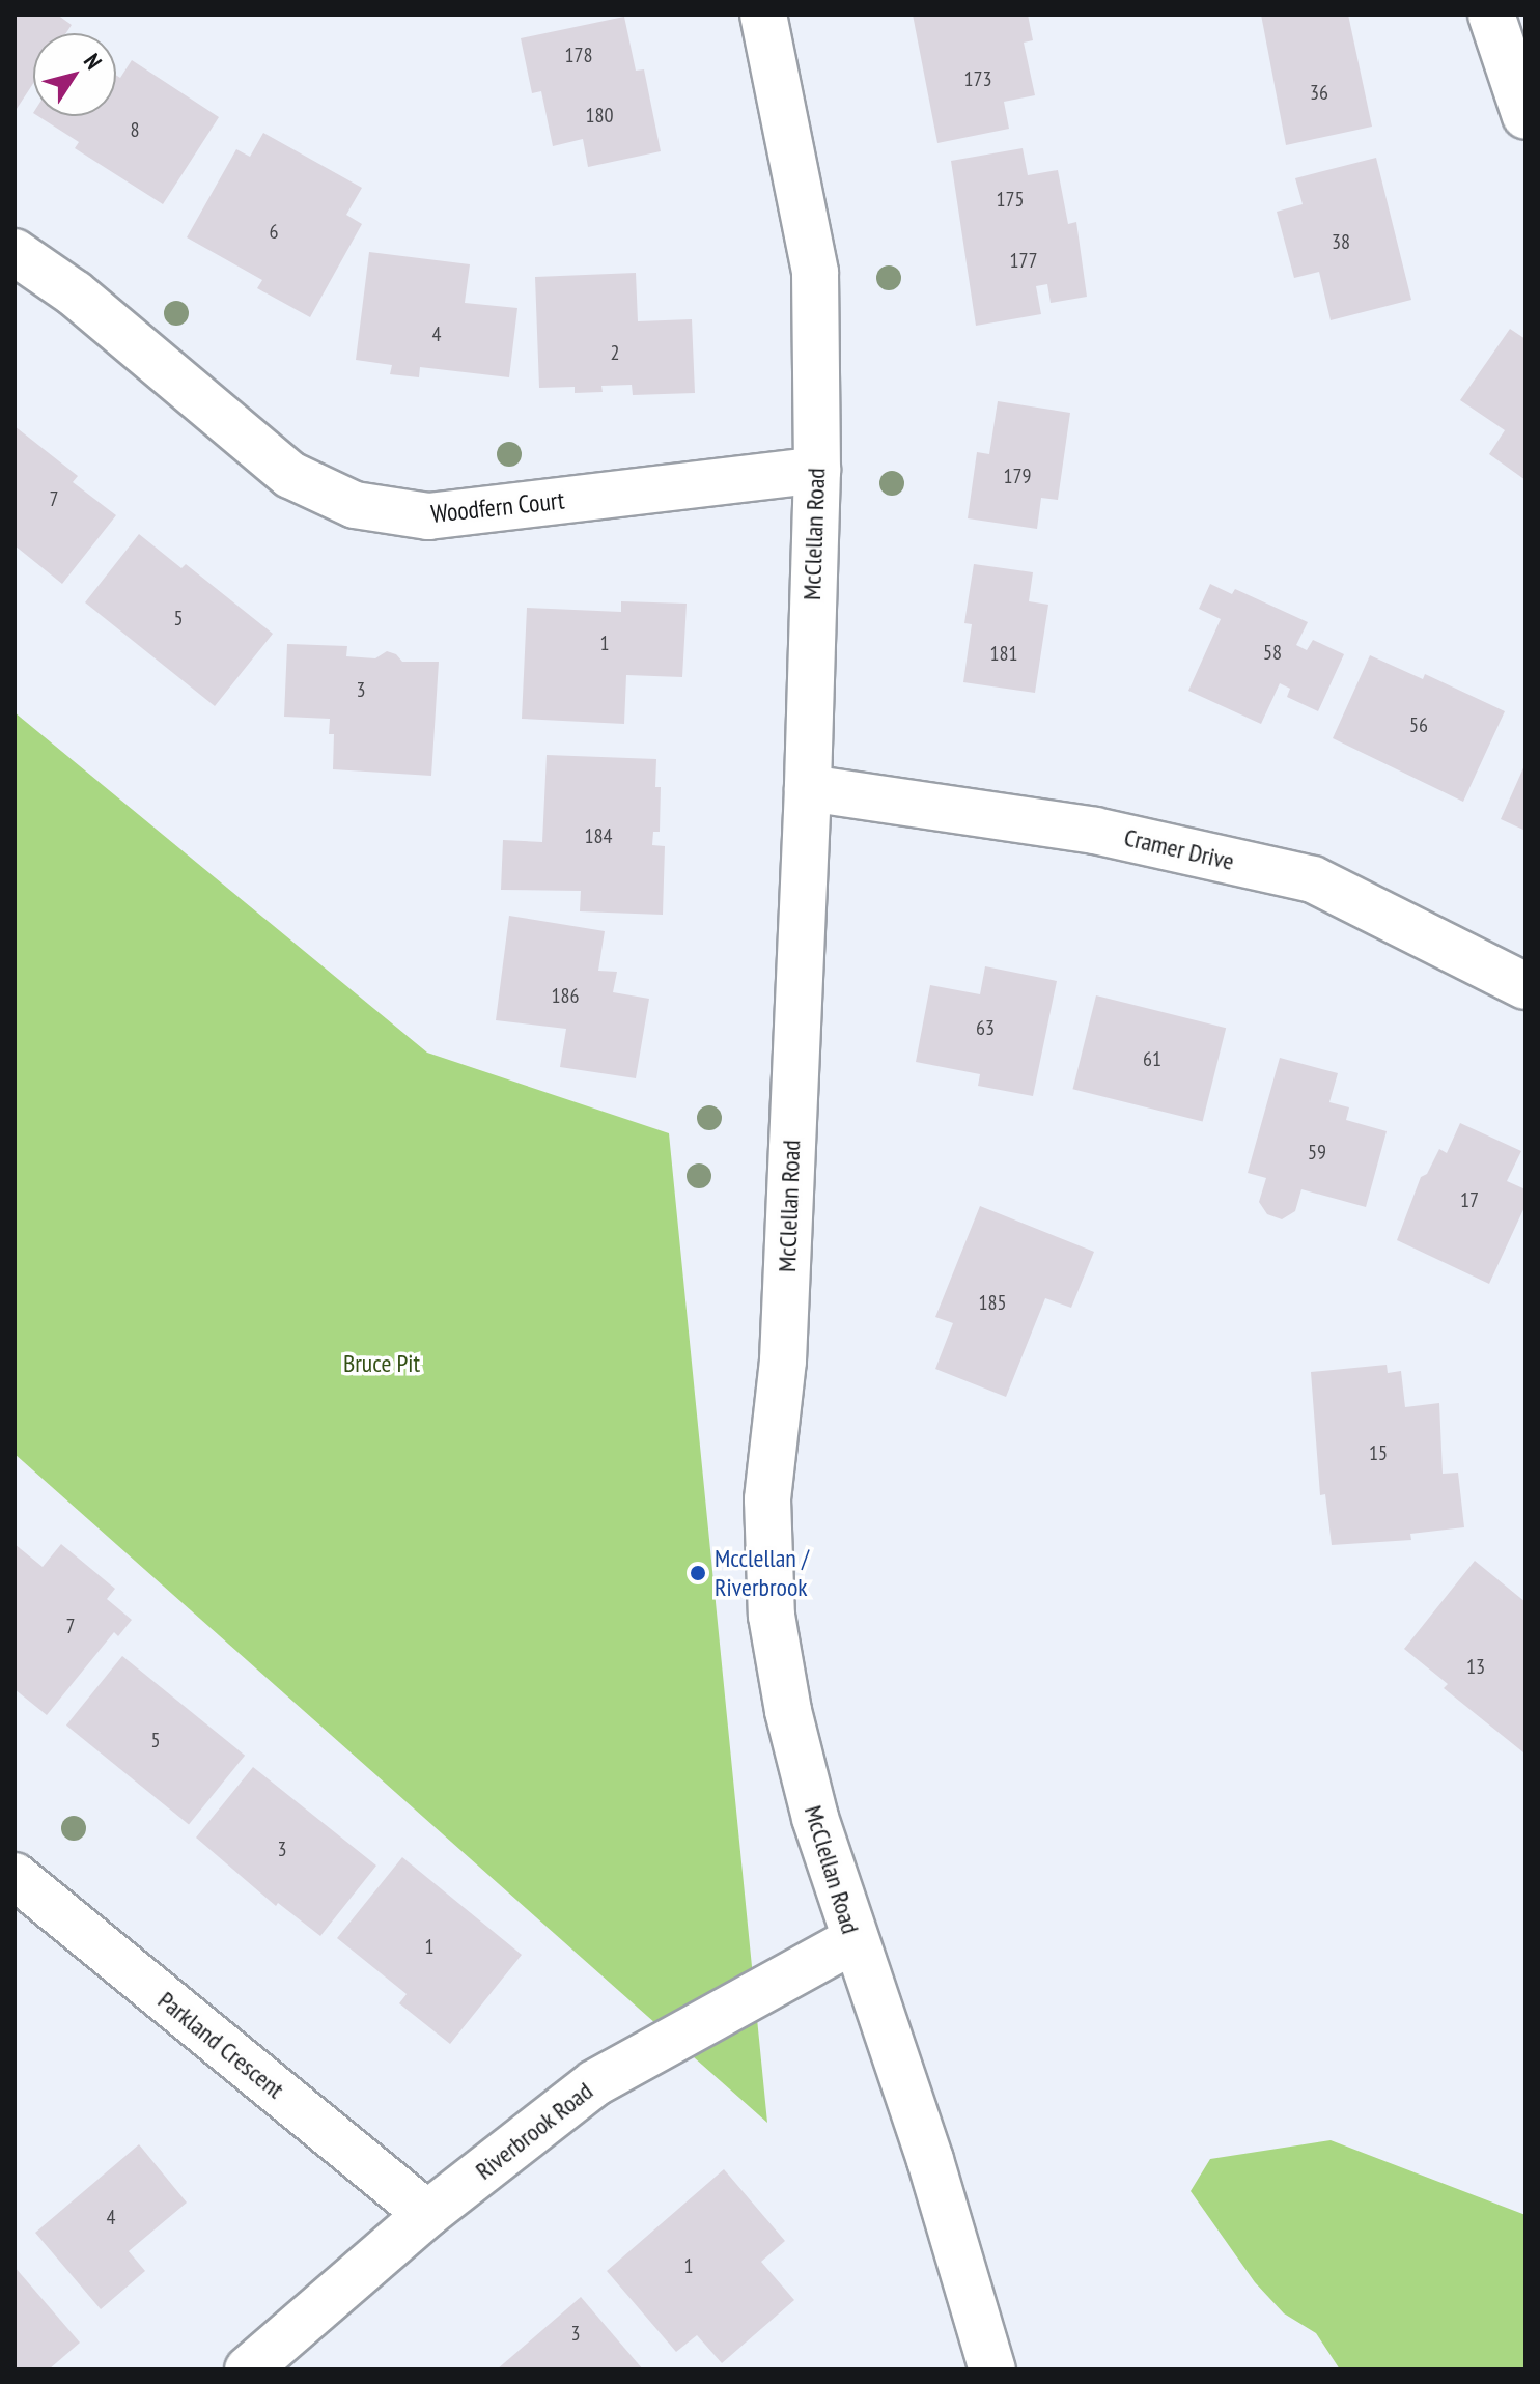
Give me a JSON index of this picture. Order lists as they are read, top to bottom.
{
  "streets": {
    "street": [
      "Woodfern Court",
      "McClellan Road",
      "Cramer Drive",
      "Parkland Crescent",
      "Riverbrook Road"
    ]
  },
  "crossings": [
    ["Woodfern Court", "McClellan Road"],
    ["McClellan Road", "Cramer Drive"],
    ["McClellan Road", "Riverbrook Road"],
    ["Parkland Crescent", "Riverbrook Road"]
  ],
  "parks": ["Bruce Pit"],
  "places": ["Mcclellan / Riverbrook"],
  "house_numbers": [
    "178",
    "173",
    "36",
    "180",
    "8",
    "175",
    "6",
    "38",
    "177",
    "4",
    "2",
    "179",
    "7",
    "5",
    "1",
    "58",
    "181",
    "3",
    "56",
    "184",
    "186",
    "63",
    "61",
    "59",
    "17",
    "185",
    "15",
    "7",
    "13",
    "5",
    "3",
    "1",
    "4",
    "1",
    "3"
  ],
  "north": "top right"
}
